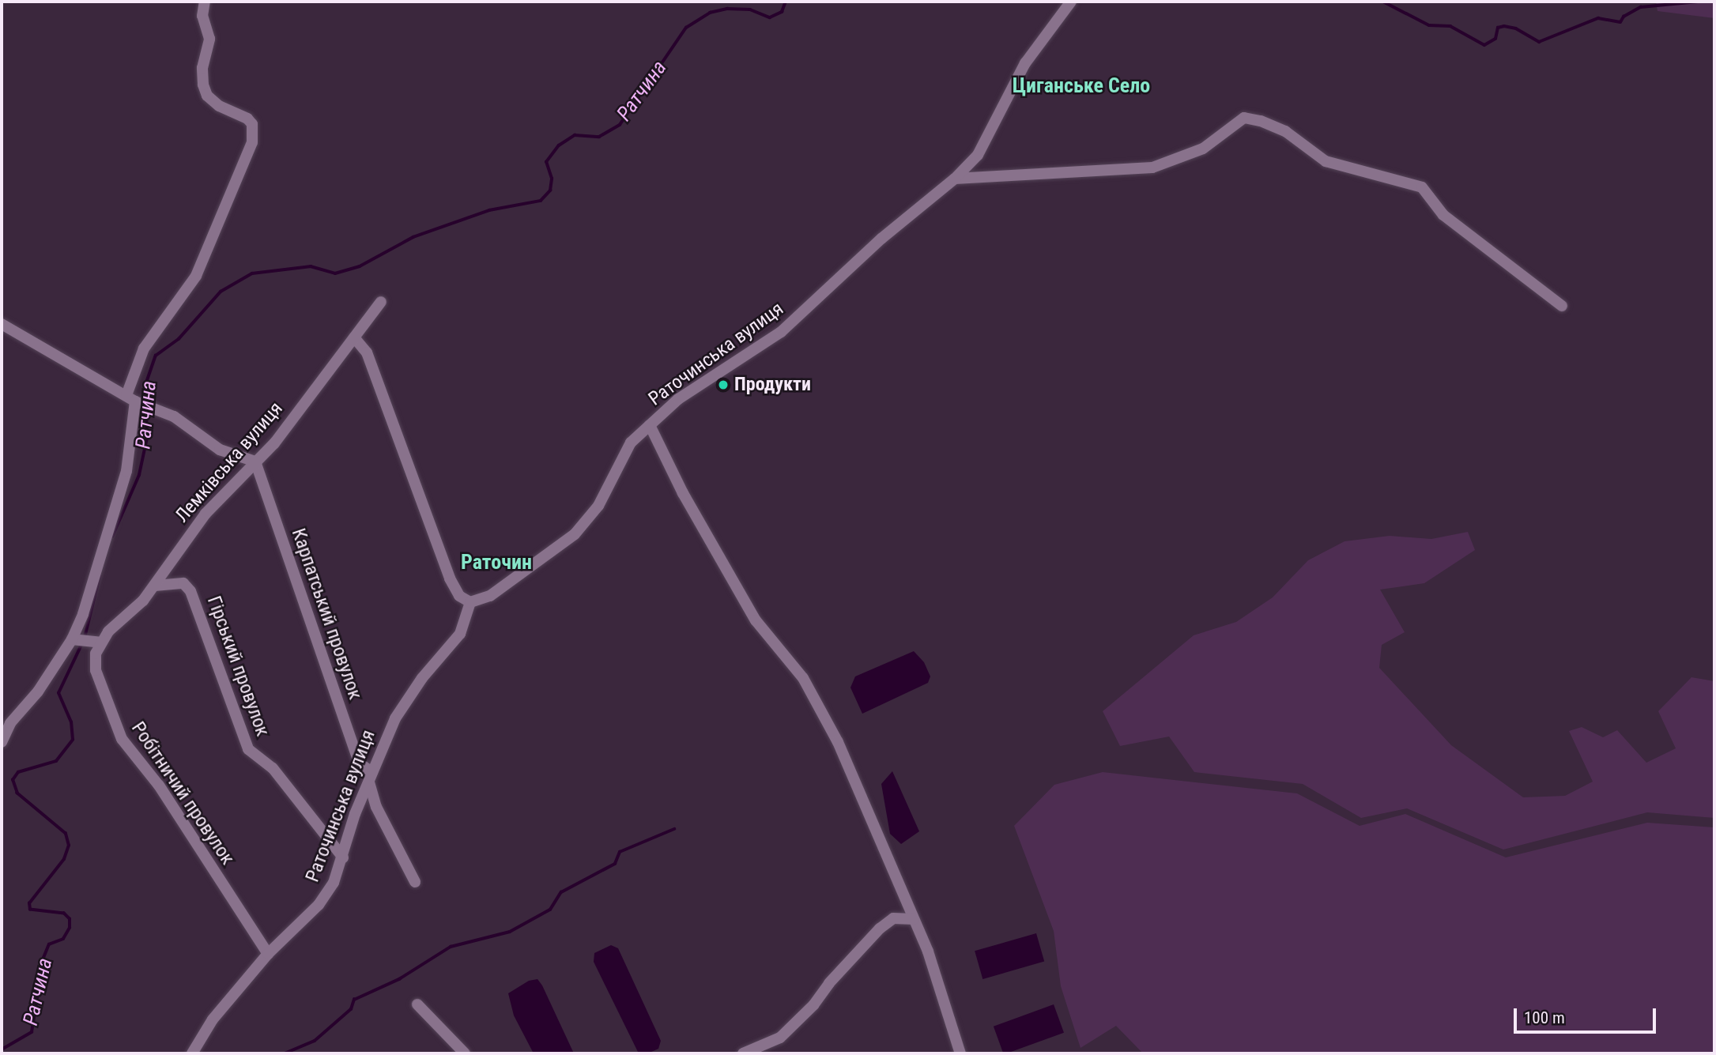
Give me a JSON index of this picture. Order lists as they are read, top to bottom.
{
  "streets": {
    "street": [
      "Раточинська вулиця",
      "Лемківська вулиця",
      "Карпатський провулок",
      "Гірський провулок",
      "Робітничий провулок"
    ]
  },
  "crossings": [
    ["Раточинська вулиця", "Карпатський провулок"],
    ["Раточинська вулиця", "Гірський провулок"],
    ["Раточинська вулиця", "Робітничий провулок"],
    ["Лемківська вулиця", "Карпатський провулок"],
    ["Лемківська вулиця", "Гірський провулок"],
    ["Лемківська вулиця", "Робітничий провулок"]
  ],
  "districts": ["Циганське Село", "Раточин"],
  "water": ["Ратчина"],
  "places": ["Продукти"],
  "scale_bar": "100 m"
}
